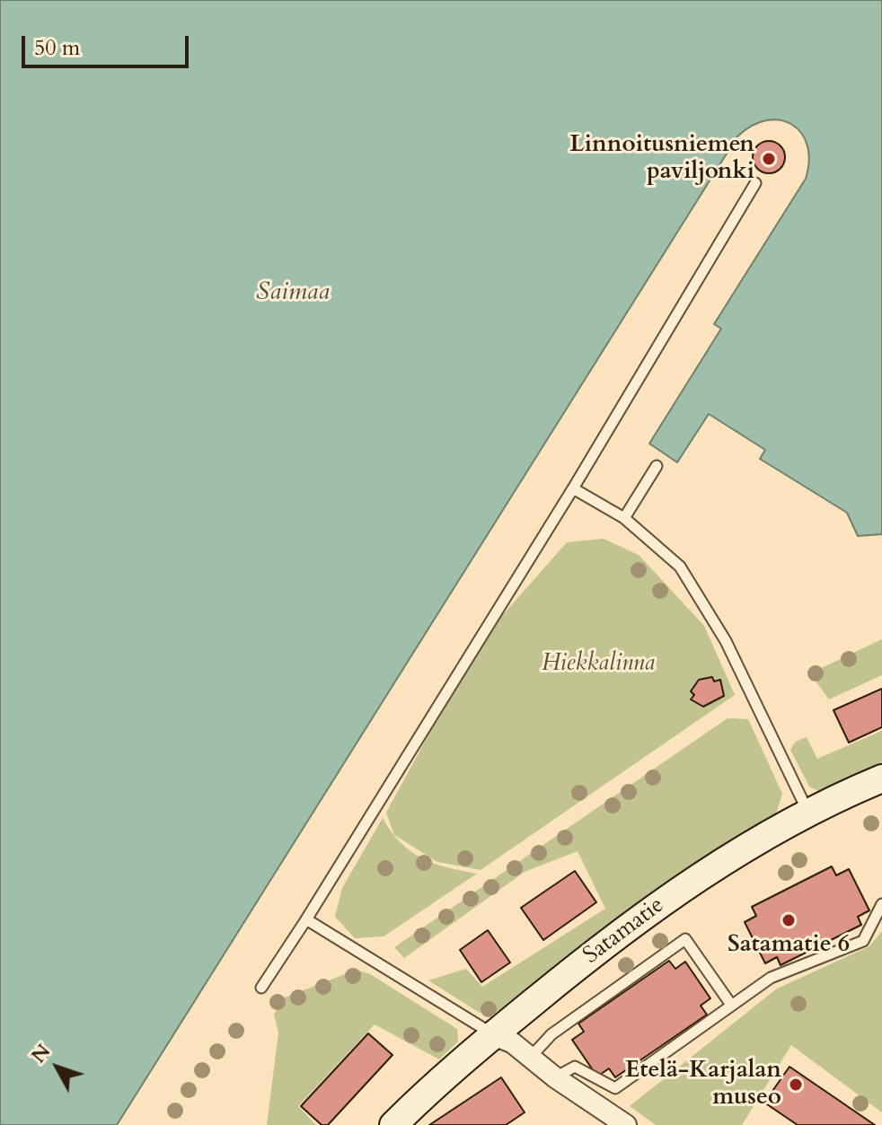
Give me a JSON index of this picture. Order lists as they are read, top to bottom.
{
  "streets": {
    "street": ["Satamatie"]
  },
  "water": ["Saimaa"],
  "parks": ["Hiekkalinna"],
  "places": ["Linnoitusniemen paviljonki", "Satamatie 6", "Etelä-Karjalan museo"],
  "scale_bar": "50 m",
  "north": "top left"
}
